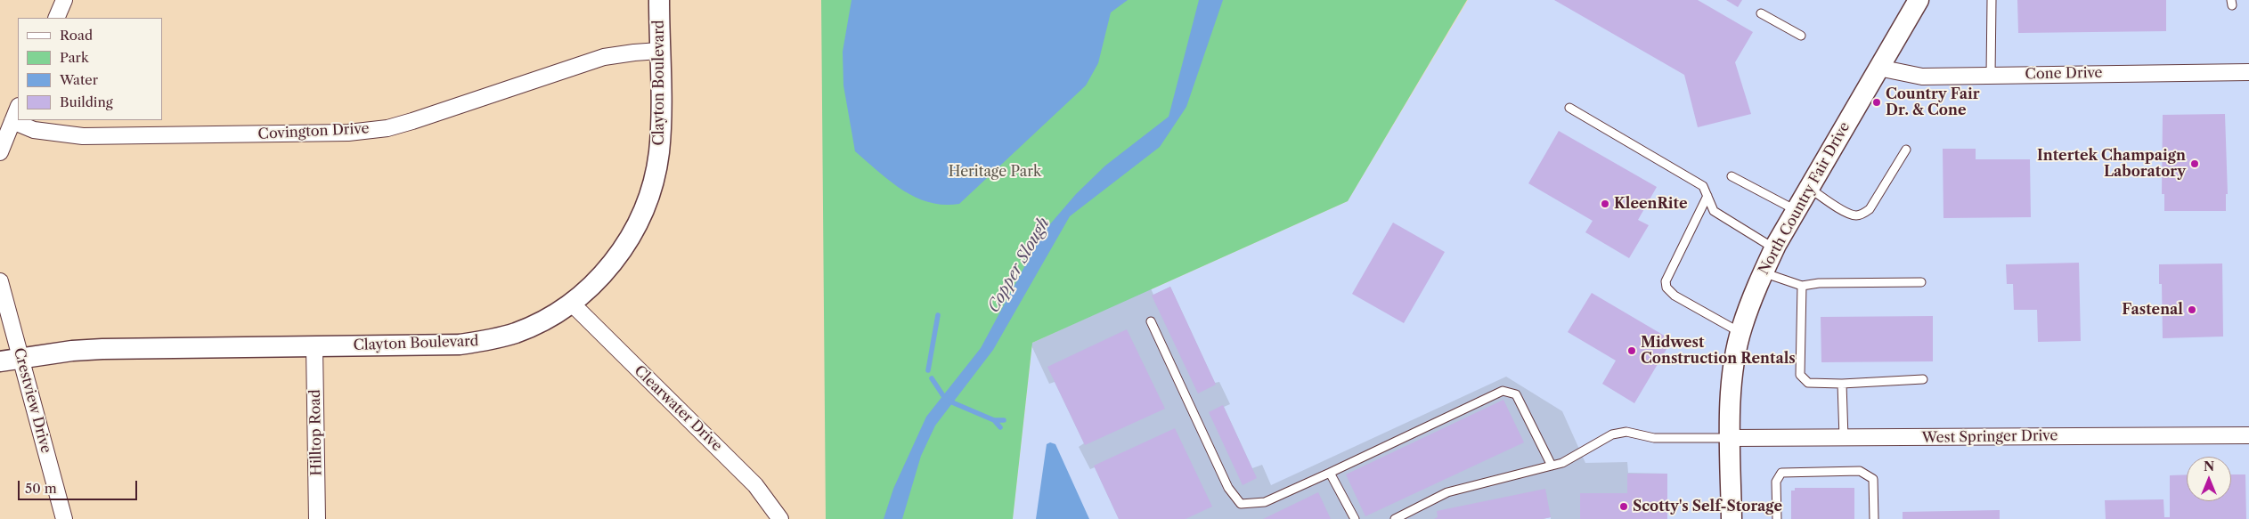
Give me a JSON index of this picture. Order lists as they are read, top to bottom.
{
  "streets": {
    "street": [
      "Cone Drive",
      "Clayton Boulevard",
      "Covington Drive",
      "North Country Fair Drive",
      "Crestview Drive",
      "Clearwater Drive",
      "Hilltop Road",
      "West Springer Drive"
    ]
  },
  "crossings": [
    ["Cone Drive", "North Country Fair Drive"],
    ["Clayton Boulevard", "Covington Drive"],
    ["Clayton Boulevard", "Crestview Drive"],
    ["Clayton Boulevard", "Clearwater Drive"],
    ["Clayton Boulevard", "Hilltop Road"],
    ["North Country Fair Drive", "West Springer Drive"]
  ],
  "water": ["Copper Slough"],
  "parks": ["Heritage Park"],
  "places": [
    "Country Fair Dr. & Cone",
    "Intertek Champaign Laboratory",
    "KleenRite",
    "Fastenal",
    "Midwest Construction Rentals",
    "Scotty's Self-Storage"
  ],
  "legend": [
    "Road",
    "Park",
    "Water",
    "Building"
  ],
  "scale_bar": "50 m",
  "north": "top"
}
